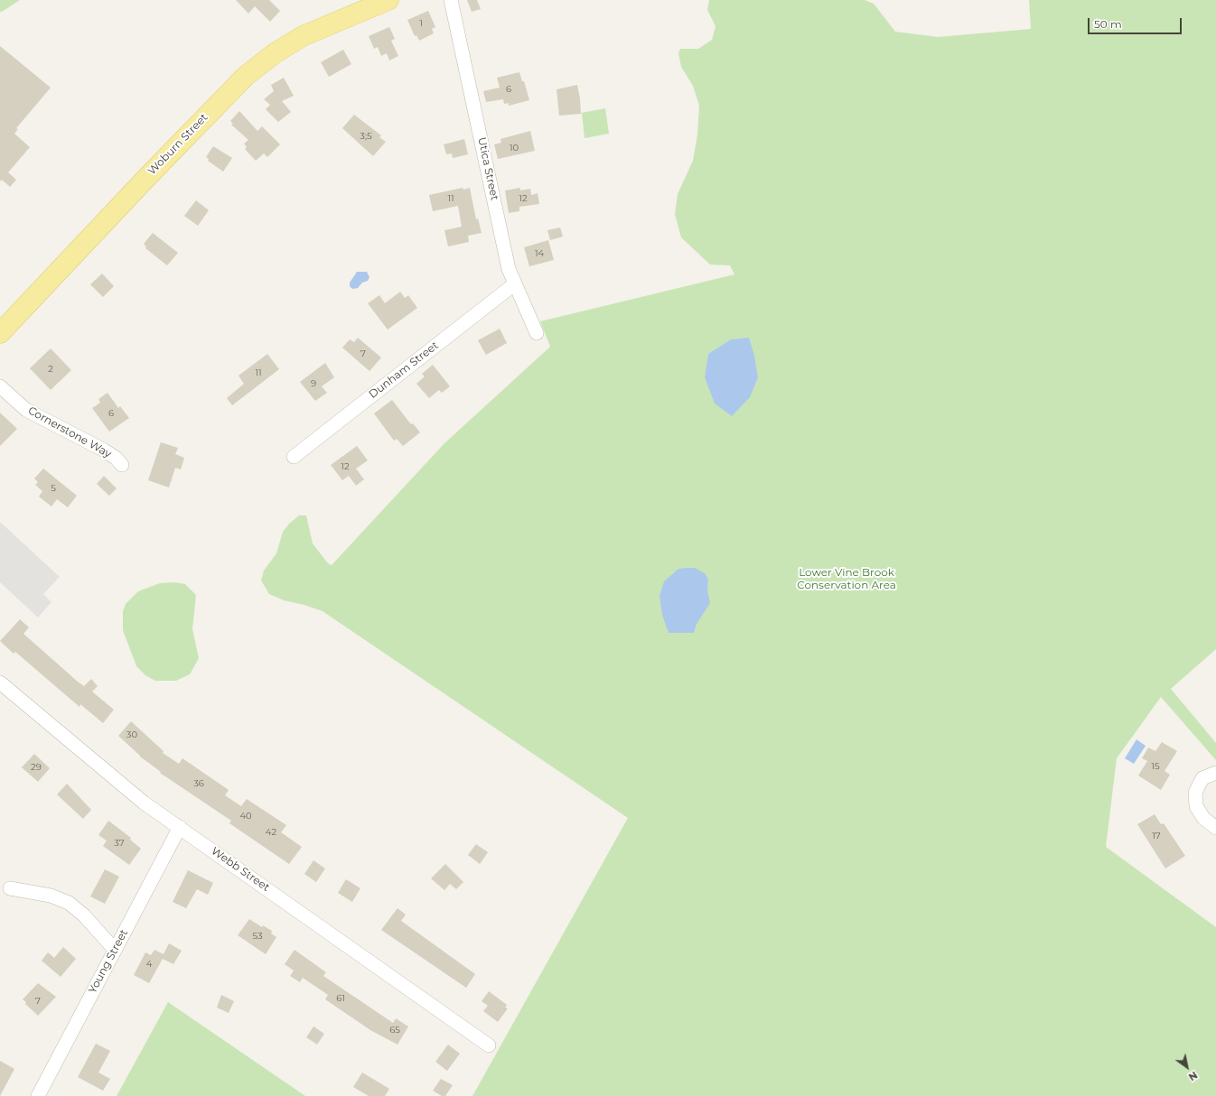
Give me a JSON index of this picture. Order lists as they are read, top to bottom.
{
  "streets": {
    "main road": ["Woburn Street"],
    "street": [
      "Utica Street",
      "Dunham Street",
      "Cornerstone Way",
      "Webb Street",
      "Young Street"
    ]
  },
  "crossings": [
    ["Utica Street", "Dunham Street"],
    ["Webb Street", "Young Street"]
  ],
  "parks": ["Lower Vine Brook Conservation Area"],
  "house_numbers": [
    "1",
    "6",
    "3;5",
    "10",
    "11",
    "12",
    "14",
    "7",
    "2",
    "11",
    "9",
    "6",
    "12",
    "5",
    "30",
    "15",
    "29",
    "36",
    "40",
    "42",
    "17",
    "37",
    "53",
    "4",
    "61",
    "7",
    "65"
  ],
  "scale_bar": "50 m",
  "north": "bottom right"
}
